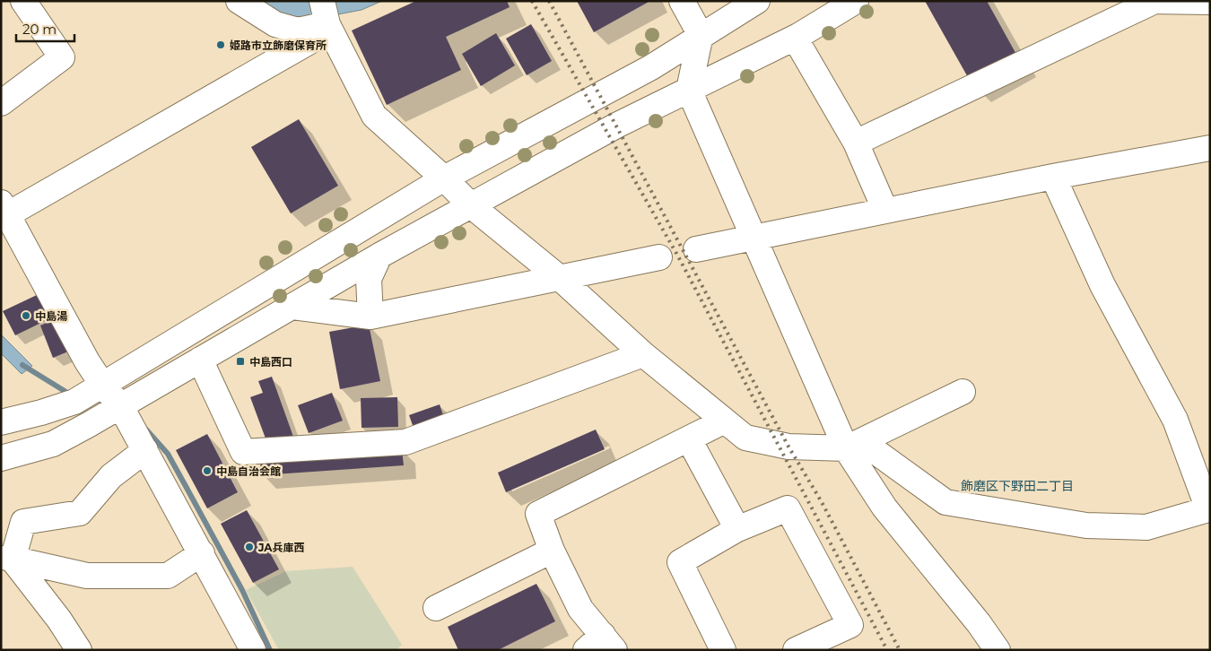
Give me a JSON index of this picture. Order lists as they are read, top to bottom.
{
  "districts": ["飾磨区下野田二丁目"],
  "places": {
    "other": [
      "姫路市立飾磨保育所",
      "中島湯",
      "中島自治会館",
      "JA兵庫西"
    ],
    "transit": ["中島西口"]
  },
  "scale_bar": "20 m"
}
